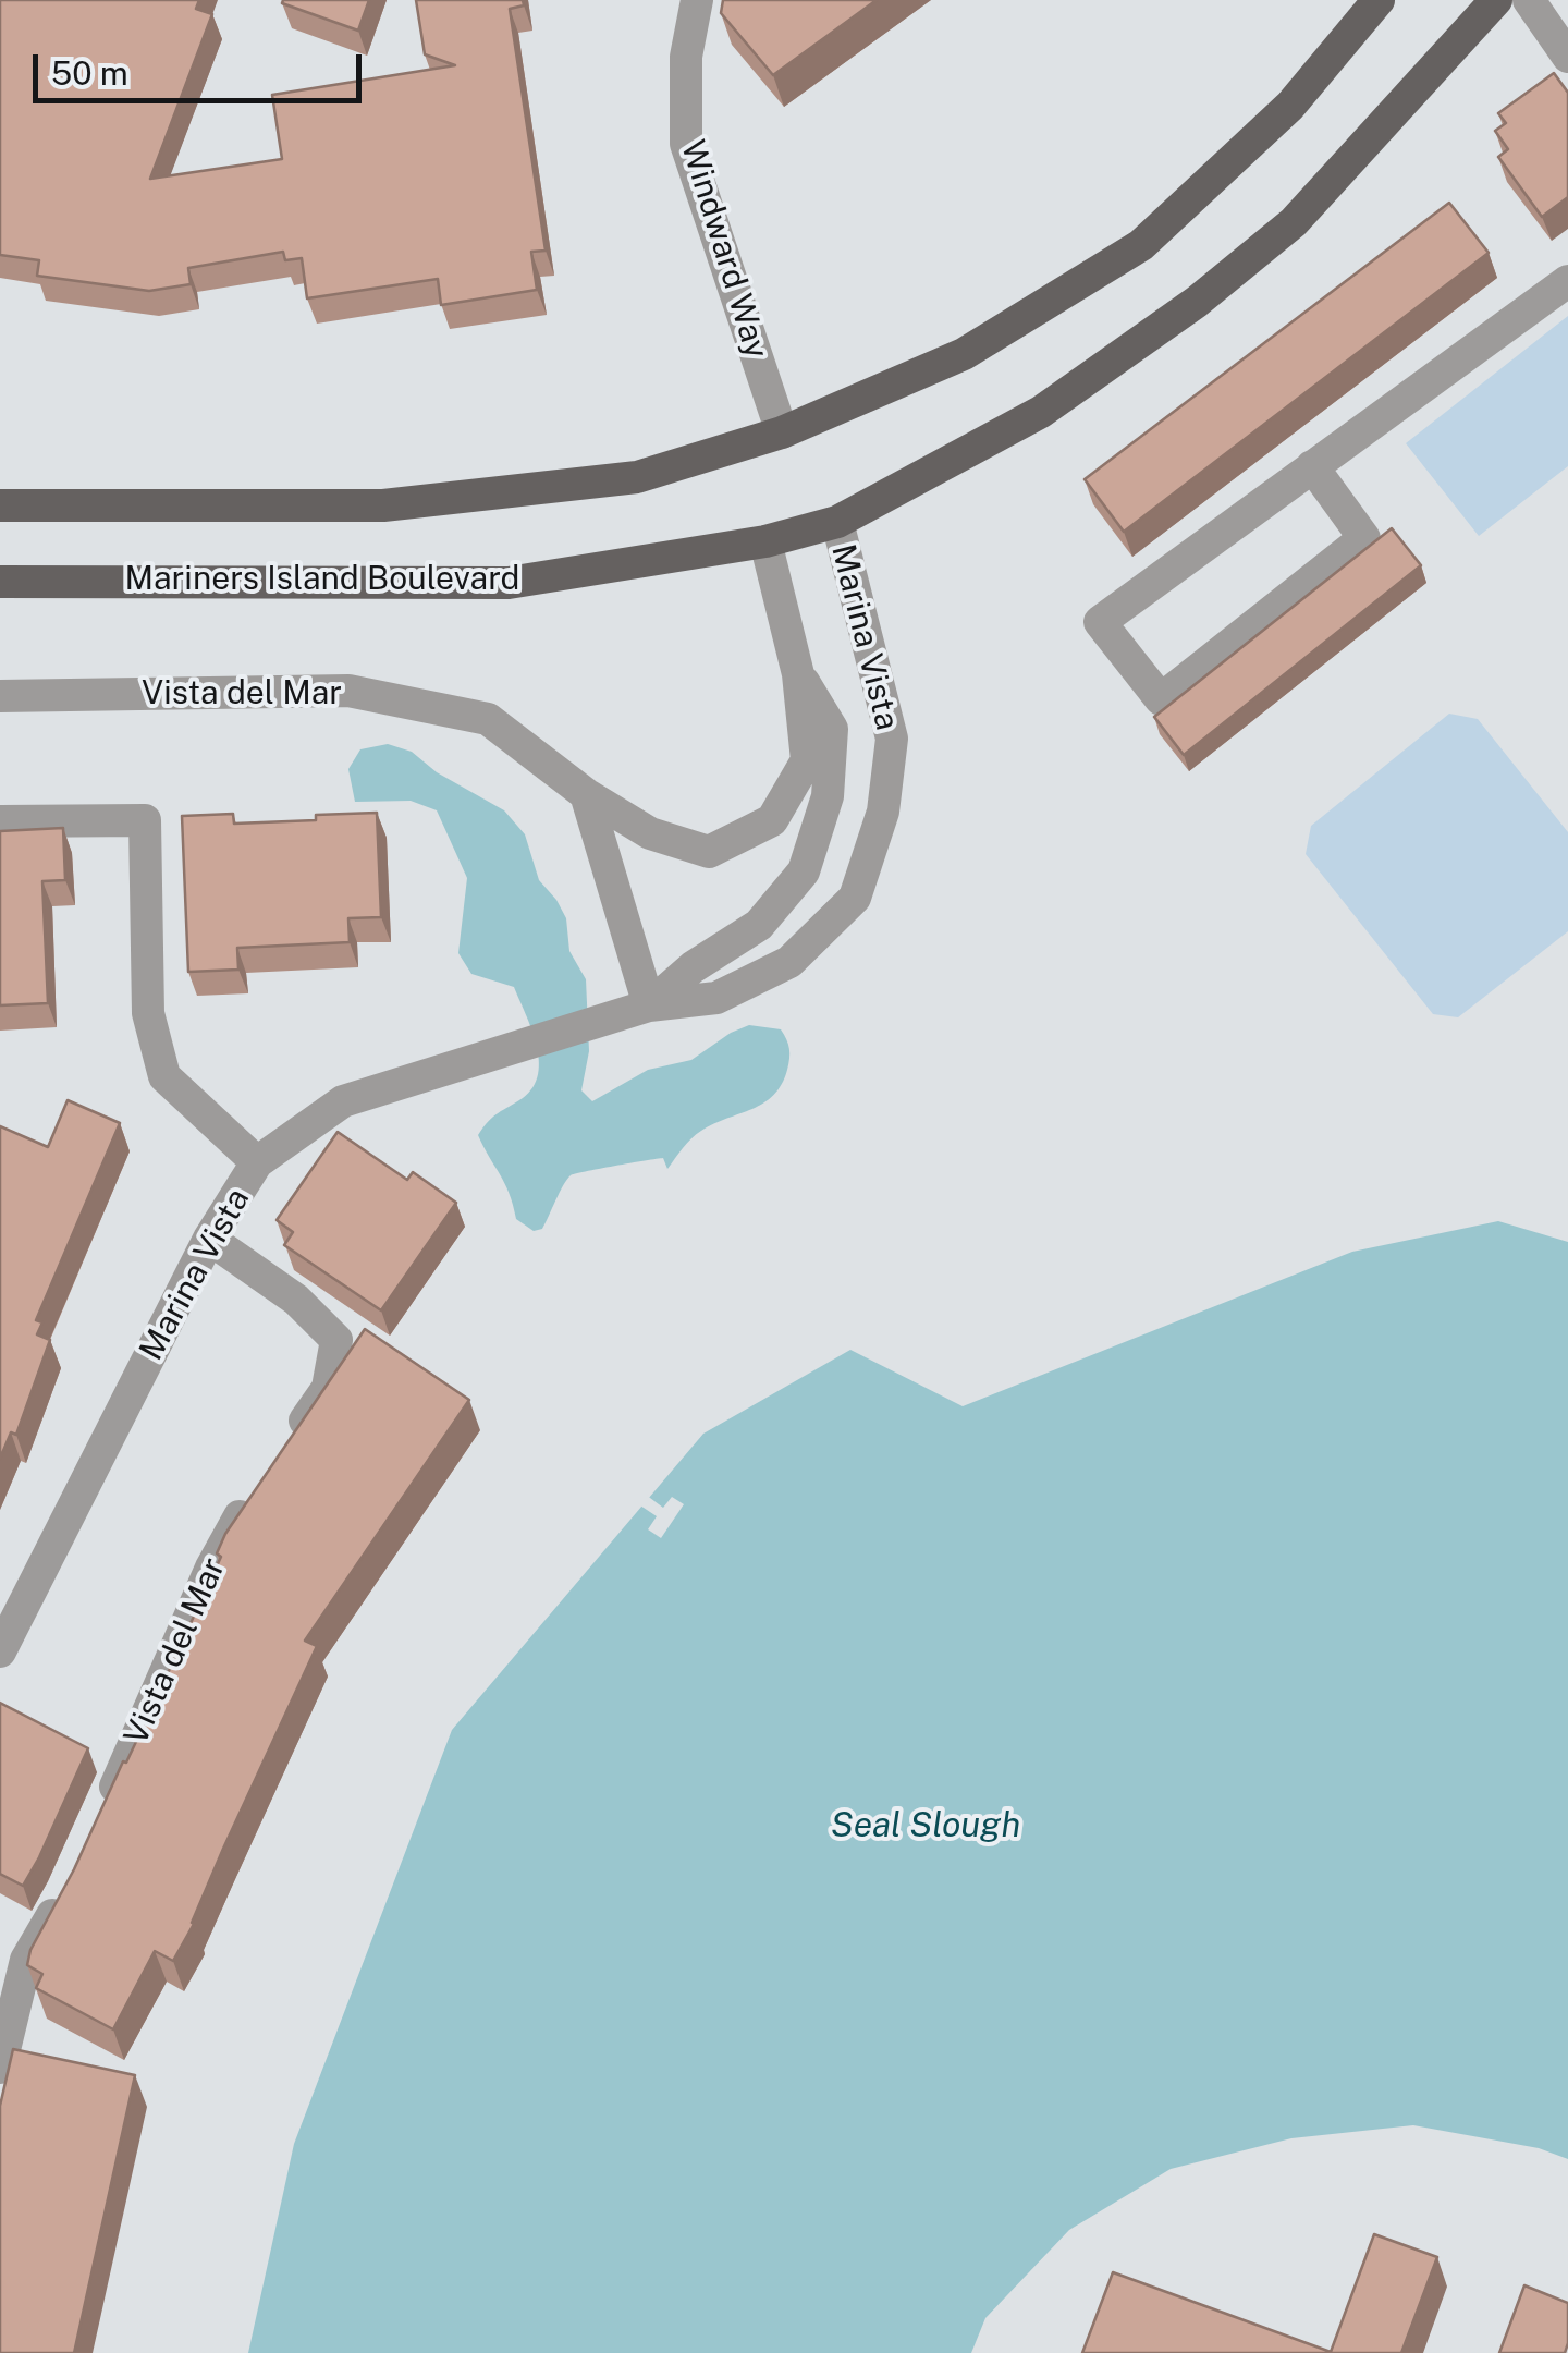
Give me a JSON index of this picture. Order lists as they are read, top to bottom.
{
  "streets": {
    "main road": ["Mariners Island Boulevard"],
    "street": ["Windward Way", "Marina Vista", "Vista del Mar"]
  },
  "crossings": [
    ["Mariners Island Boulevard", "Marina Vista"],
    ["Mariners Island Boulevard", "Vista del Mar"],
    ["Marina Vista", "Vista del Mar"]
  ],
  "water": ["Seal Slough"],
  "scale_bar": "50 m"
}
